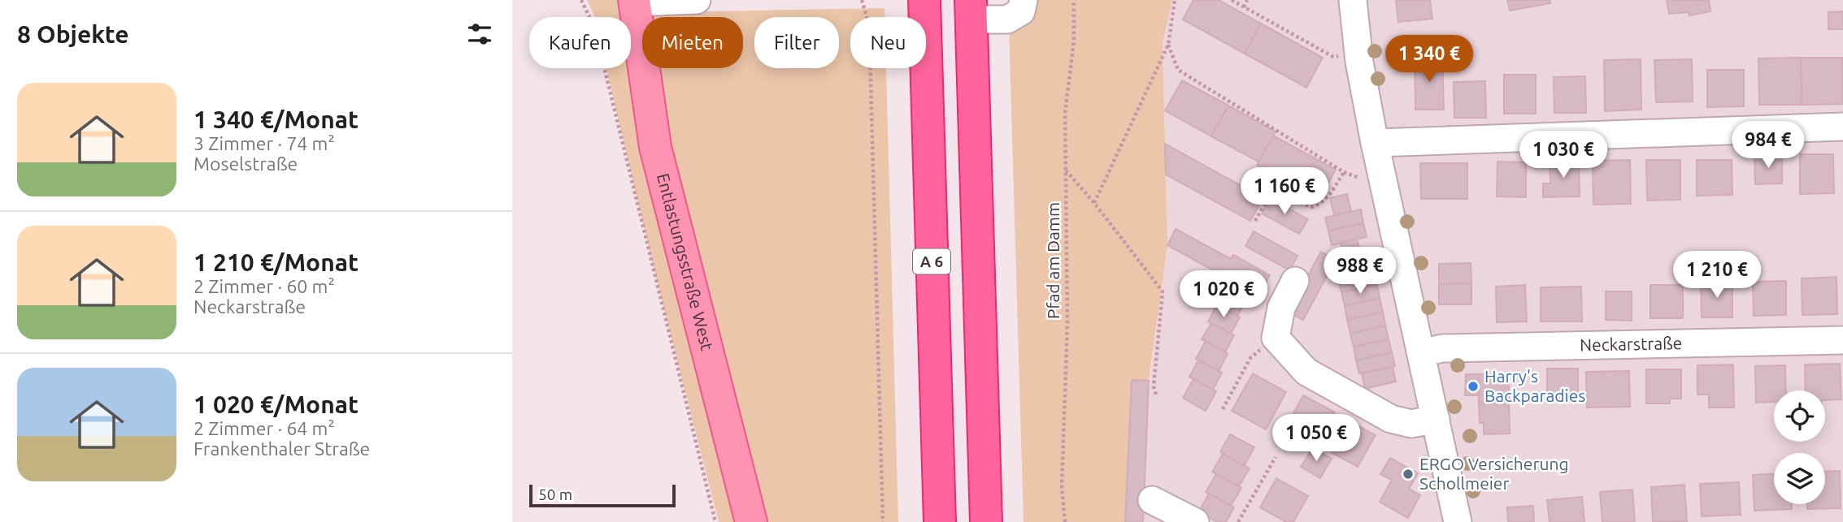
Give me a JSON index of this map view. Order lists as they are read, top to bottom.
{
  "streets": {
    "highway": ["A 6"],
    "main road": ["Entlastungsstraße West"],
    "street": ["Neckarstraße"],
    "path": ["Pfad am Damm"]
  },
  "places": ["Harry's Backparadies", "ERGO Versicherung Schollmeier"],
  "scale_bar": "50 m",
  "page": {
    "heading": "8 Objekte",
    "chip": [
      "Kaufen",
      "Mieten",
      "Filter",
      "Neu"
    ],
    "price": [
      "1 340 €",
      "984 €",
      "1 030 €",
      "1 160 €",
      "988 €",
      "1 210 €",
      "1 020 €",
      "1 050 €"
    ],
    "list": [
      {
        "name": "1 340 €/Monat",
        "note": "3 Zimmer · 74 m² · Moselstraße"
      },
      {
        "name": "1 210 €/Monat",
        "note": "2 Zimmer · 60 m² · Neckarstraße"
      },
      {
        "name": "1 020 €/Monat",
        "note": "2 Zimmer · 64 m² · Frankenthaler Straße"
      }
    ],
    "scale": "50 m"
  }
}
